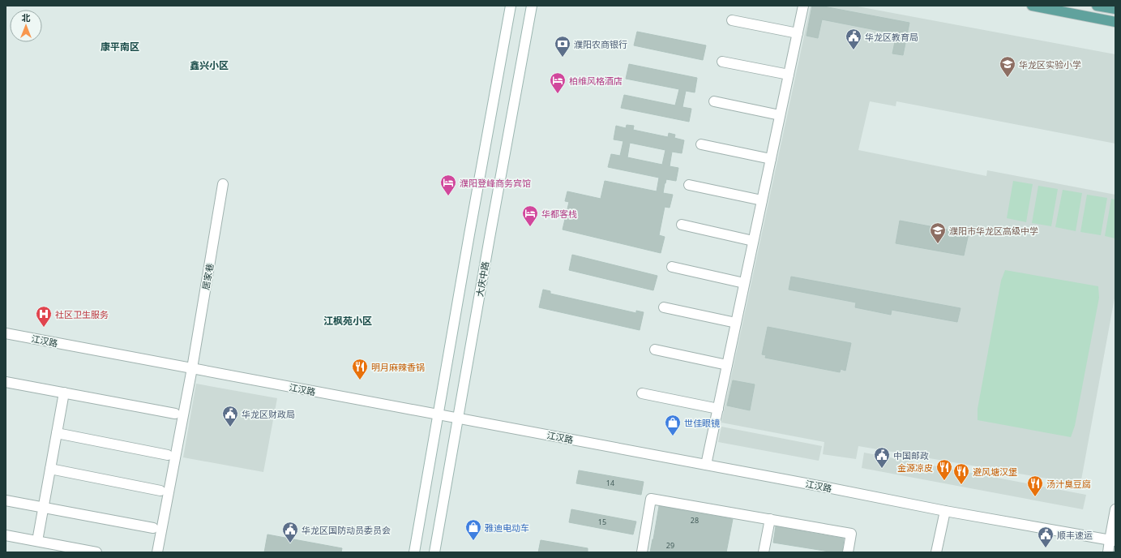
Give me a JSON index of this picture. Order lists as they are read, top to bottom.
{
  "streets": {
    "street": ["居家巷", "大庆中路", "江汉路"]
  },
  "crossings": [
    ["居家巷", "江汉路"],
    ["大庆中路", "江汉路"]
  ],
  "districts": ["康平南区", "鑫兴小区", "江枫苑小区"],
  "places": {
    "public building": [
      "华龙区教育局",
      "华龙区财政局",
      "中国邮政",
      "华龙区国防动员委员会",
      "顺丰速运"
    ],
    "bank": ["濮阳农商银行"],
    "school or university": ["华龙区实验小学", "濮阳市华龙区高级中学"],
    "hotel": ["柏维风格酒店", "濮阳登峰商务宾馆", "华都客栈"],
    "hospital": ["社区卫生服务"],
    "restaurant": [
      "明月麻辣香锅",
      "金源凉皮",
      "避风塘汉堡",
      "汤汁臭豆腐"
    ],
    "shop": ["世佳眼镜", "雅迪电动车"]
  },
  "house_numbers": [
    "14",
    "28",
    "15",
    "29"
  ],
  "north": "top"
}
